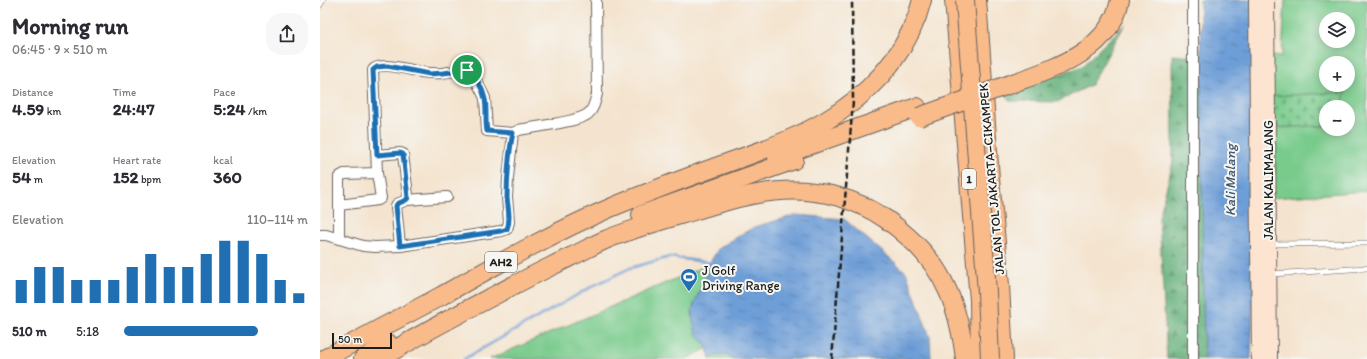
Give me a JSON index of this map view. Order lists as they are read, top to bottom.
{
  "streets": {
    "highway": ["1", "JALAN TOL JAKARTA–CIKAMPEK", "AH2"],
    "main road": ["JALAN KALIMALANG"]
  },
  "water": ["Kali Malang"],
  "places": {
    "sports": ["J Golf Driving Range"]
  },
  "scale_bar": "50 m",
  "page": {
    "heading": ["Morning run", "06:45 · 9 × 510 m"],
    "map_buttons": ["+", "−"],
    "stats": [
      ["Distance", "4.59 km"],
      ["Time", "24:47"],
      ["Pace", "5:24 /km"],
      ["Elevation", "54 m"],
      ["Heart rate", "152 bpm"],
      ["kcal", "360"]
    ],
    "chart": ["Elevation", "110–114 m"],
    "list": [
      {
        "name": "510 m",
        "note": "5:18"
      }
    ],
    "scale": "50 m"
  }
}
